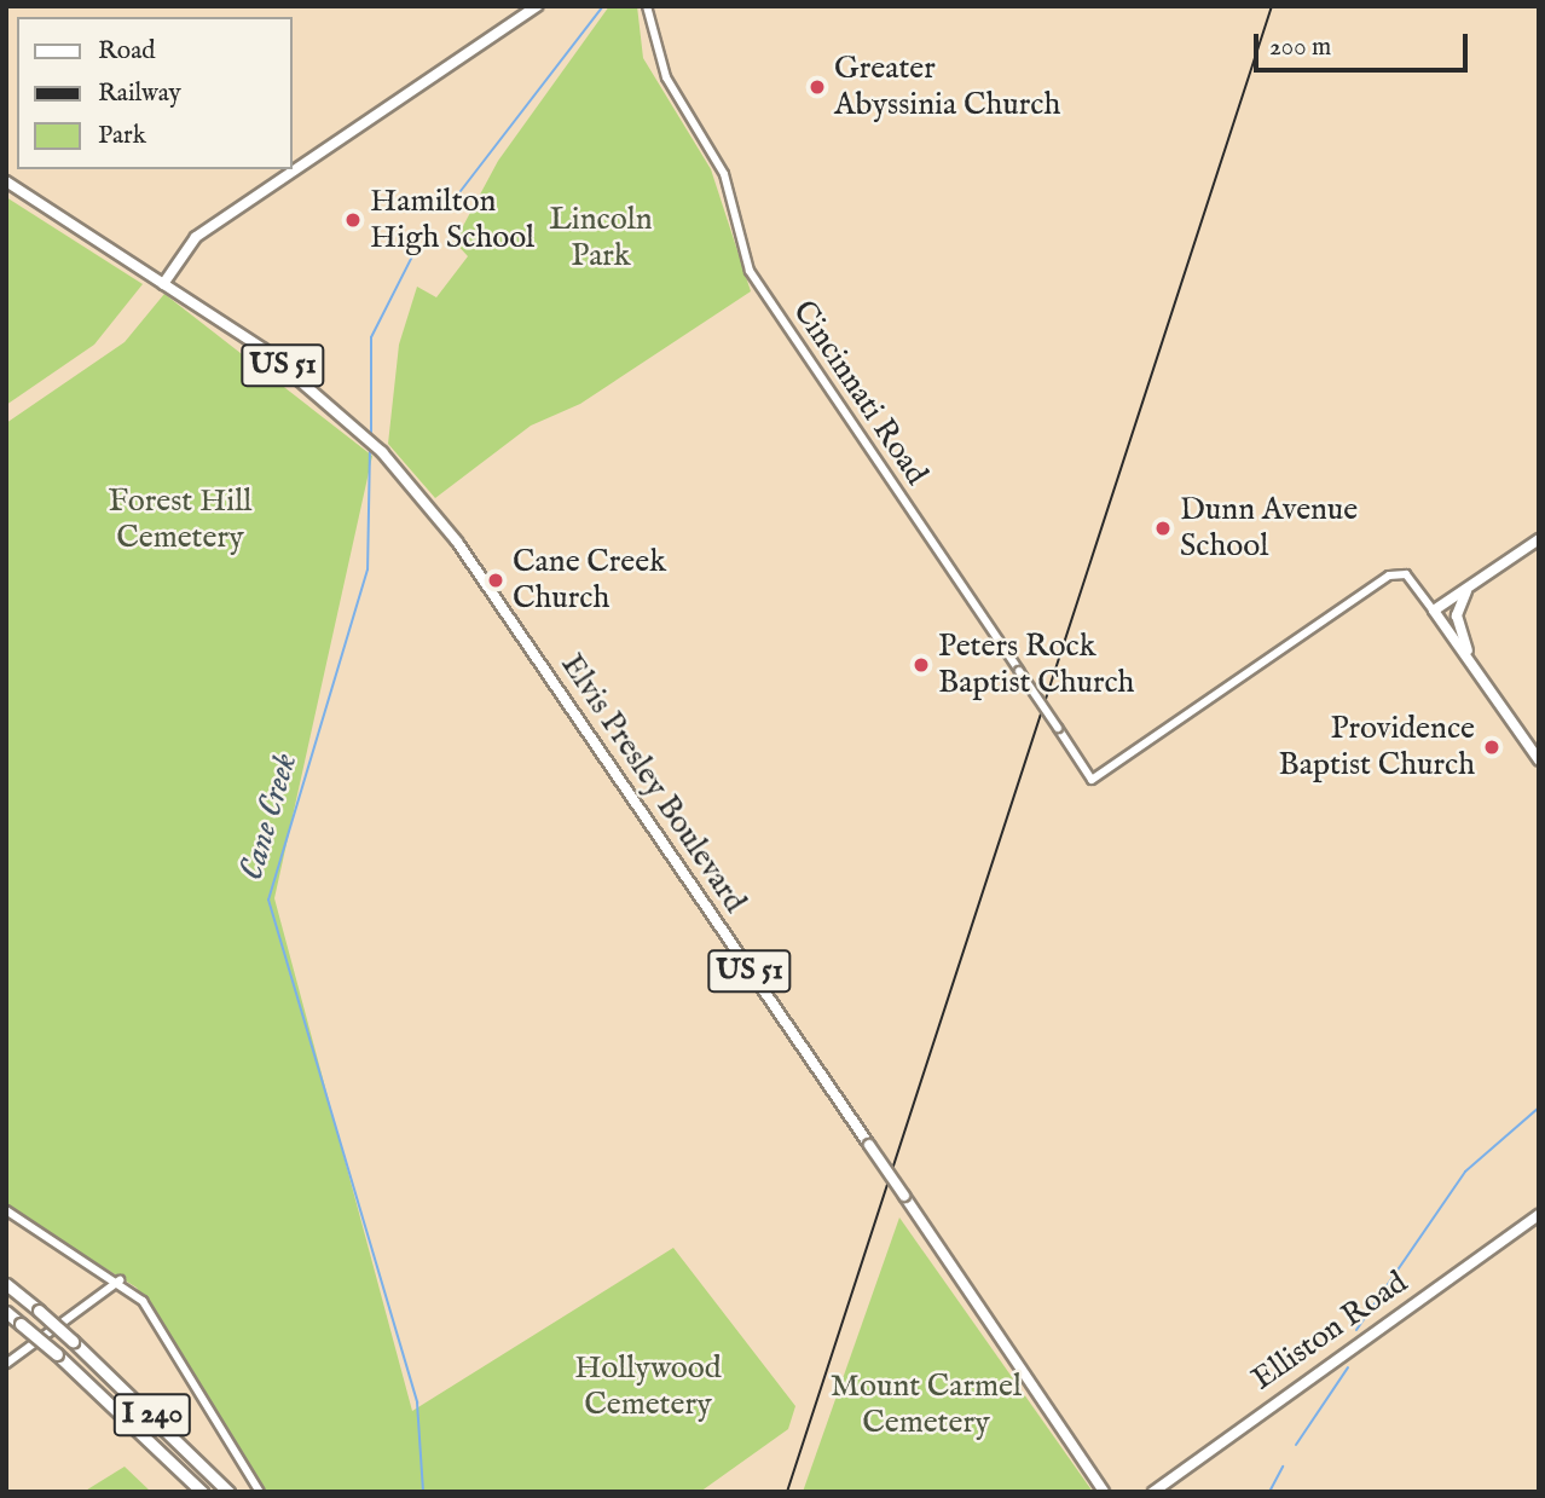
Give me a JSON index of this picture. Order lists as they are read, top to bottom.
{
  "streets": {
    "highway": ["I 240"],
    "main road": ["US 51", "Elvis Presley Boulevard", "Elliston Road"],
    "street": ["Cincinnati Road"]
  },
  "water": ["Cane Creek"],
  "parks": [
    "Lincoln Park",
    "Forest Hill Cemetery",
    "Hollywood Cemetery",
    "Mount Carmel Cemetery"
  ],
  "places": [
    "Greater Abyssinia Church",
    "Hamilton High School",
    "Dunn Avenue School",
    "Cane Creek Church",
    "Peters Rock Baptist Church",
    "Providence Baptist Church"
  ],
  "legend": ["Road", "Railway", "Park"],
  "scale_bar": "200 m"
}
